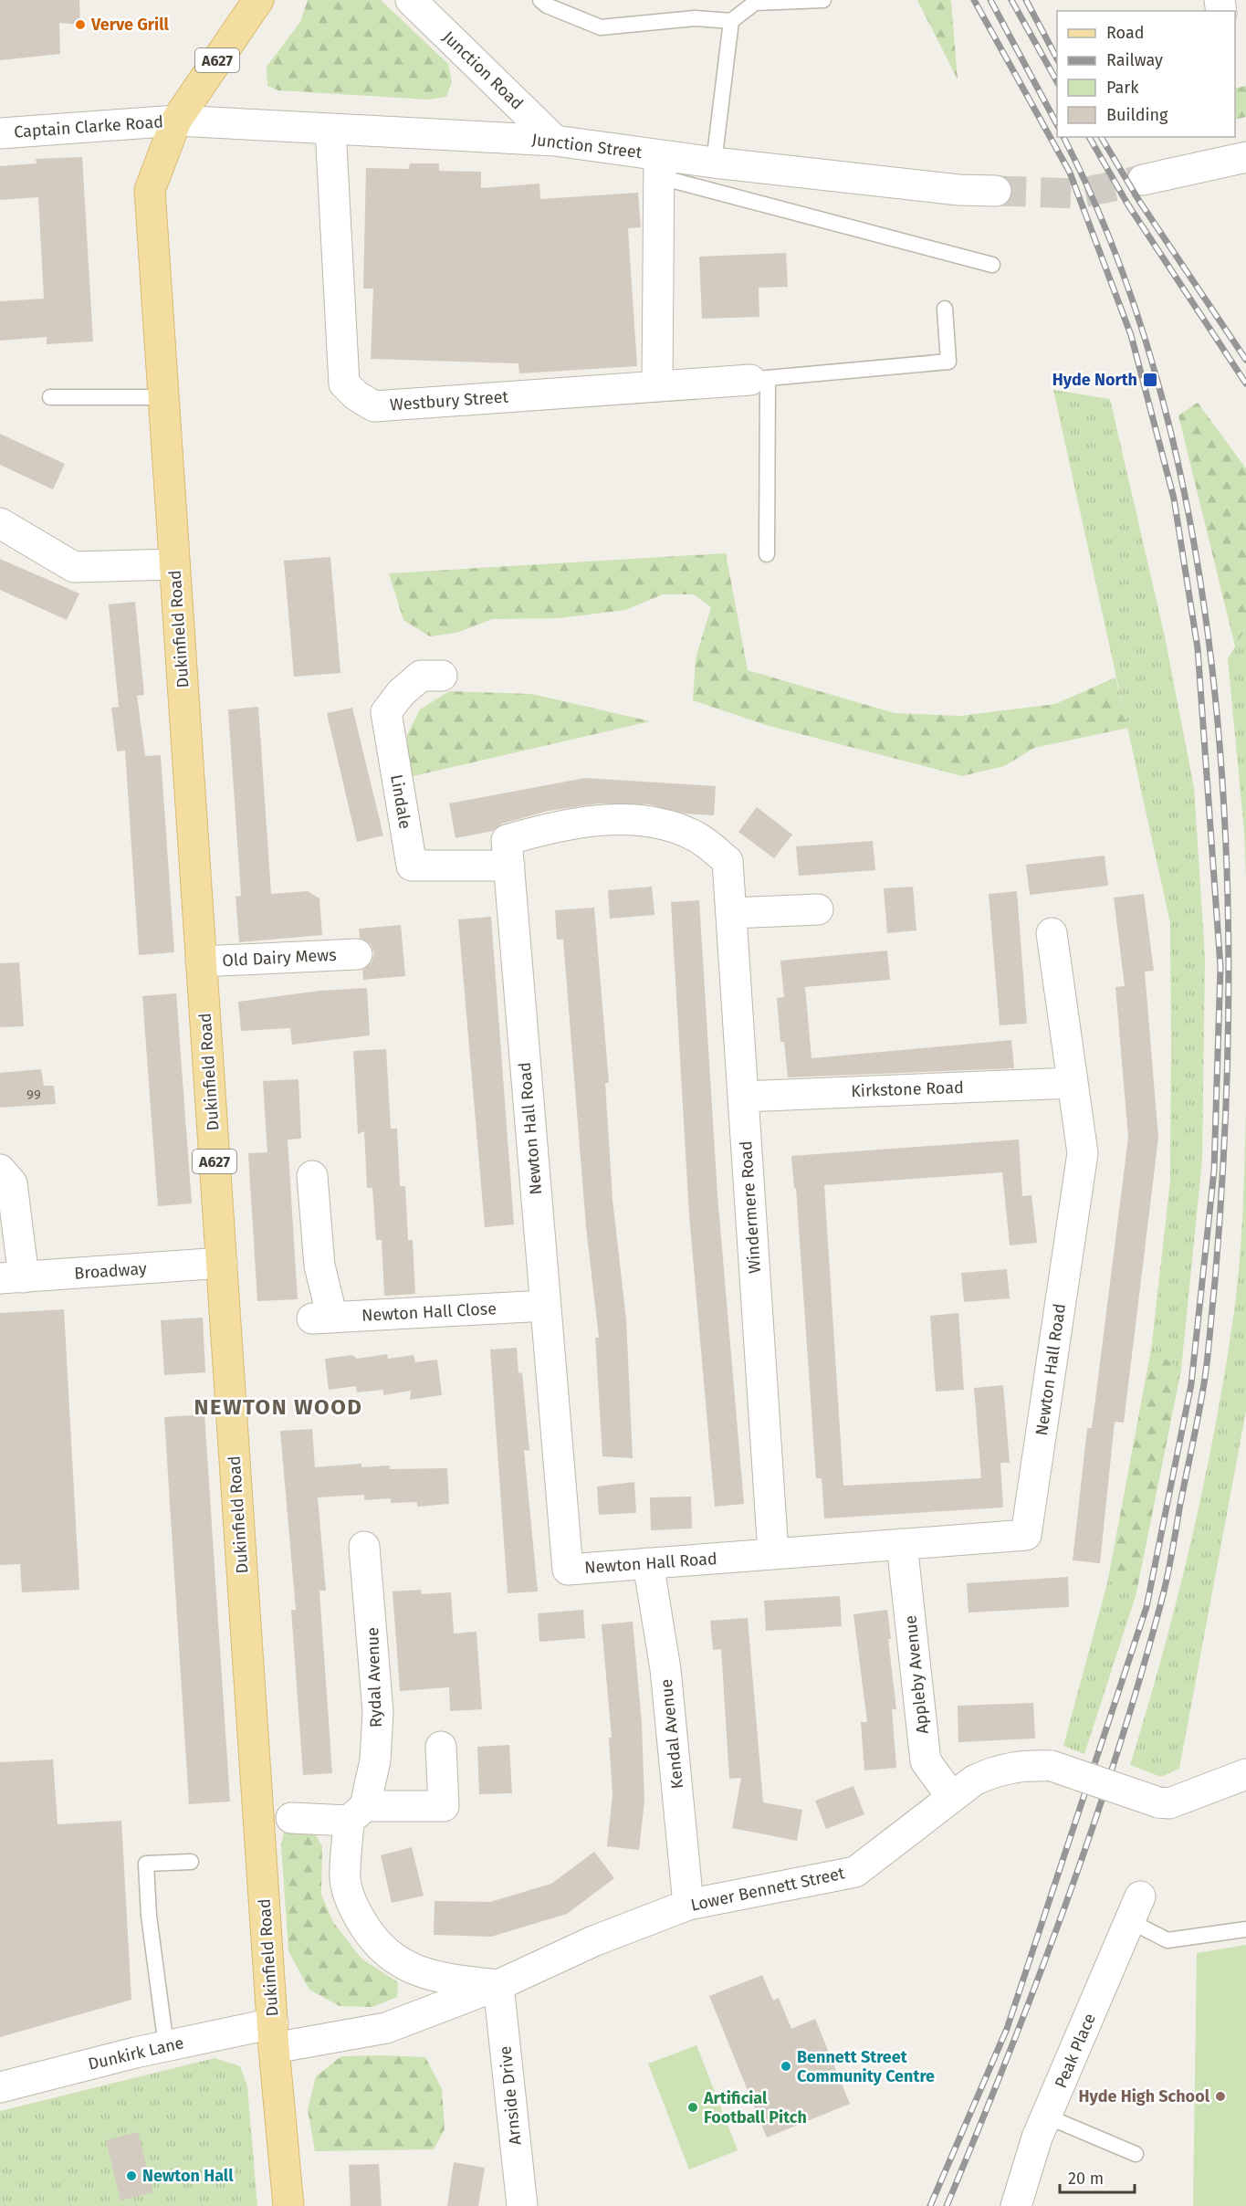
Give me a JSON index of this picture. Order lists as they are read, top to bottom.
{
  "streets": {
    "main road": ["A627", "Dukinfield Road"],
    "street": [
      "Junction Road",
      "Captain Clarke Road",
      "Junction Street",
      "Westbury Street",
      "Lindale",
      "Old Dairy Mews",
      "Kirkstone Road",
      "Newton Hall Road",
      "Windermere Road",
      "Broadway",
      "Newton Hall Close",
      "Appleby Avenue",
      "Rydal Avenue",
      "Kendal Avenue",
      "Lower Bennett Street",
      "Peak Place",
      "Dunkirk Lane",
      "Arnside Drive"
    ]
  },
  "crossings": [
    ["Junction Road", "Junction Street"],
    ["Captain Clarke Road", "Junction Street"],
    ["Captain Clarke Road", "Dukinfield Road"],
    ["Junction Street", "Westbury Street"],
    ["Junction Street", "Dukinfield Road"],
    ["Dukinfield Road", "Old Dairy Mews"],
    ["Dukinfield Road", "Broadway"],
    ["Dukinfield Road", "Lower Bennett Street"],
    ["Dukinfield Road", "Dunkirk Lane"],
    ["Lindale", "Newton Hall Road"],
    ["Kirkstone Road", "Newton Hall Road"],
    ["Kirkstone Road", "Windermere Road"],
    ["Newton Hall Road", "Windermere Road"],
    ["Newton Hall Road", "Newton Hall Close"],
    ["Newton Hall Road", "Appleby Avenue"],
    ["Newton Hall Road", "Kendal Avenue"],
    ["Appleby Avenue", "Lower Bennett Street"],
    ["Kendal Avenue", "Lower Bennett Street"],
    ["Lower Bennett Street", "Dunkirk Lane"],
    ["Lower Bennett Street", "Arnside Drive"]
  ],
  "districts": ["NEWTON WOOD"],
  "places": {
    "other": [
      "Verve Grill",
      "Bennett Street Community Centre",
      "Hyde High School",
      "Artificial Football Pitch",
      "Newton Hall"
    ],
    "transit": ["Hyde North"]
  },
  "house_numbers": ["99"],
  "legend": [
    "Road",
    "Railway",
    "Park",
    "Building"
  ],
  "scale_bar": "20 m"
}
